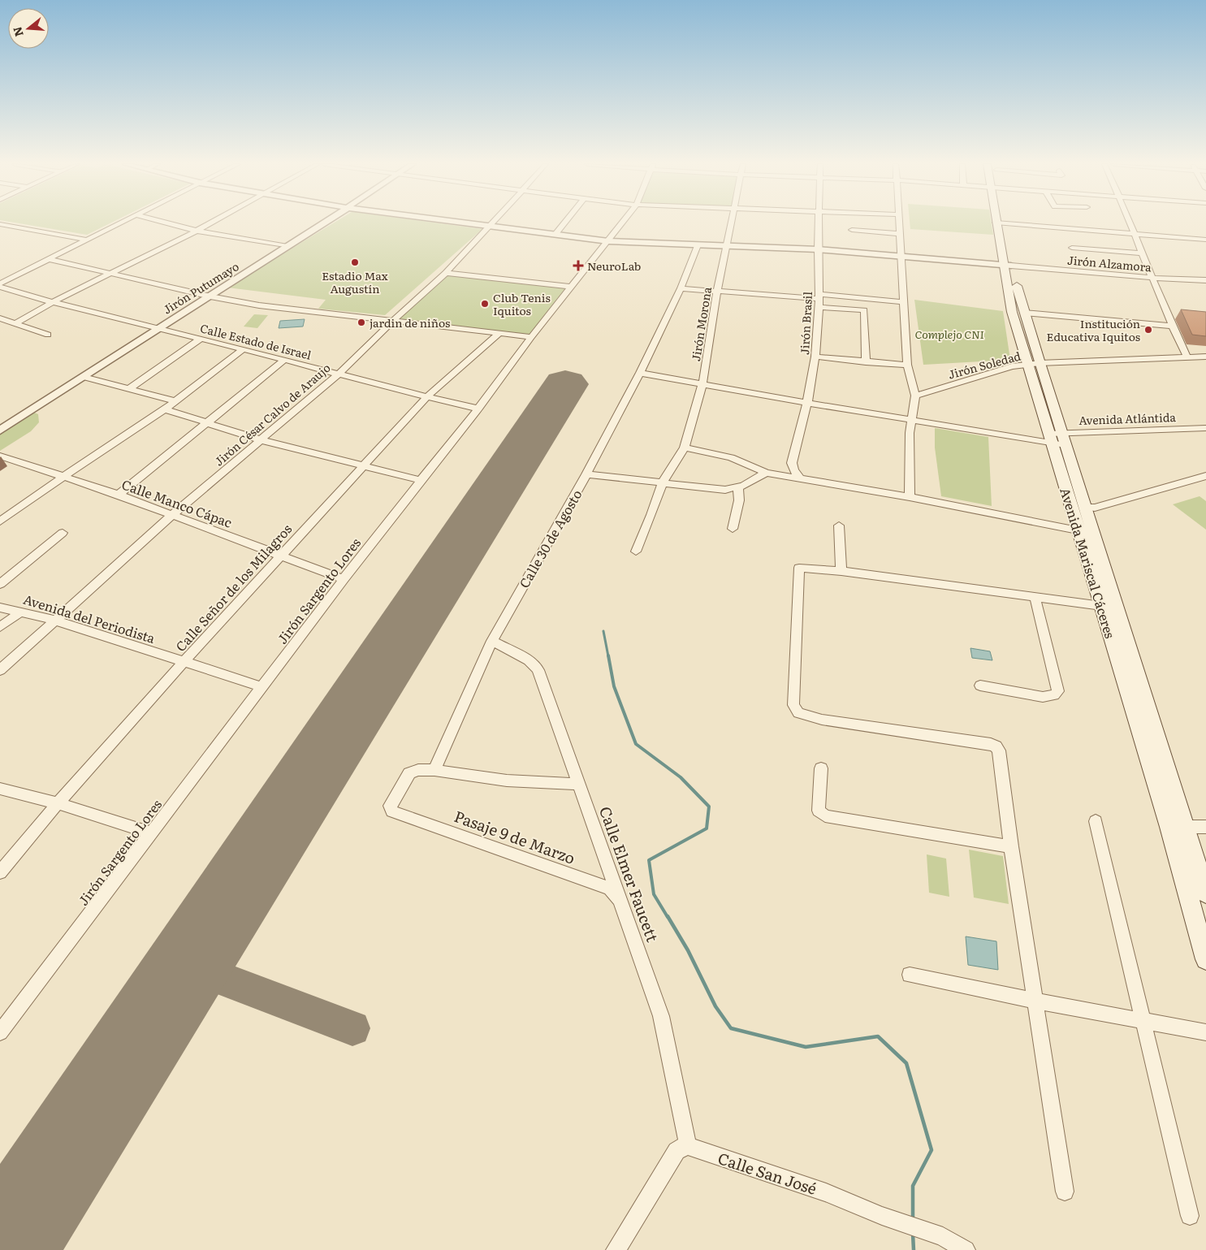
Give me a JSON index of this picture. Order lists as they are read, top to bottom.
{
  "streets": {
    "main road": ["Avenida Mariscal Cáceres"],
    "street": [
      "Jirón Alzamora",
      "Jirón Putumayo",
      "Jirón Brasil",
      "Jirón Morona",
      "Calle Estado de Israel",
      "Jirón Soledad",
      "Jirón César Calvo de Araujo",
      "Avenida Atlántida",
      "Calle Manco Cápac",
      "Calle 30 de Agosto",
      "Calle Señor de los Milagros",
      "Jirón Sargento Lores",
      "Avenida del Periodista",
      "Pasaje 9 de Marzo",
      "Calle Elmer Faucett",
      "Calle San José"
    ]
  },
  "crossings": [
    ["Jirón Alzamora", "Jirón Brasil"],
    ["Jirón Alzamora", "Jirón Morona"],
    ["Jirón Alzamora", "Jirón César Calvo de Araujo"],
    ["Jirón Alzamora", "Calle 30 de Agosto"],
    ["Jirón Alzamora", "Avenida Mariscal Cáceres"],
    ["Jirón Alzamora", "Jirón Sargento Lores"],
    ["Jirón Putumayo", "Calle Estado de Israel"],
    ["Jirón Brasil", "Avenida Atlántida"],
    ["Jirón Morona", "Avenida Atlántida"],
    ["Calle Estado de Israel", "Jirón César Calvo de Araujo"],
    ["Calle Estado de Israel", "Calle Señor de los Milagros"],
    ["Calle Estado de Israel", "Jirón Sargento Lores"],
    ["Jirón Soledad", "Avenida Mariscal Cáceres"],
    ["Jirón César Calvo de Araujo", "Calle Manco Cápac"],
    ["Jirón César Calvo de Araujo", "Avenida del Periodista"],
    ["Avenida Atlántida", "Calle 30 de Agosto"],
    ["Avenida Atlántida", "Avenida Mariscal Cáceres"],
    ["Calle Manco Cápac", "Calle Señor de los Milagros"],
    ["Calle Manco Cápac", "Jirón Sargento Lores"],
    ["Calle 30 de Agosto", "Pasaje 9 de Marzo"],
    ["Calle 30 de Agosto", "Calle Elmer Faucett"],
    ["Calle Señor de los Milagros", "Avenida del Periodista"],
    ["Jirón Sargento Lores", "Avenida del Periodista"],
    ["Pasaje 9 de Marzo", "Calle Elmer Faucett"],
    ["Calle Elmer Faucett", "Calle San José"]
  ],
  "parks": ["Complejo CNI"],
  "places": {
    "other": [
      "Estadio Max Augustín",
      "Club Tenis Iquitos",
      "jardin de niños",
      "Institución Educativa Iquitos"
    ],
    "health": ["NeuroLab"]
  },
  "north": "left"
}
